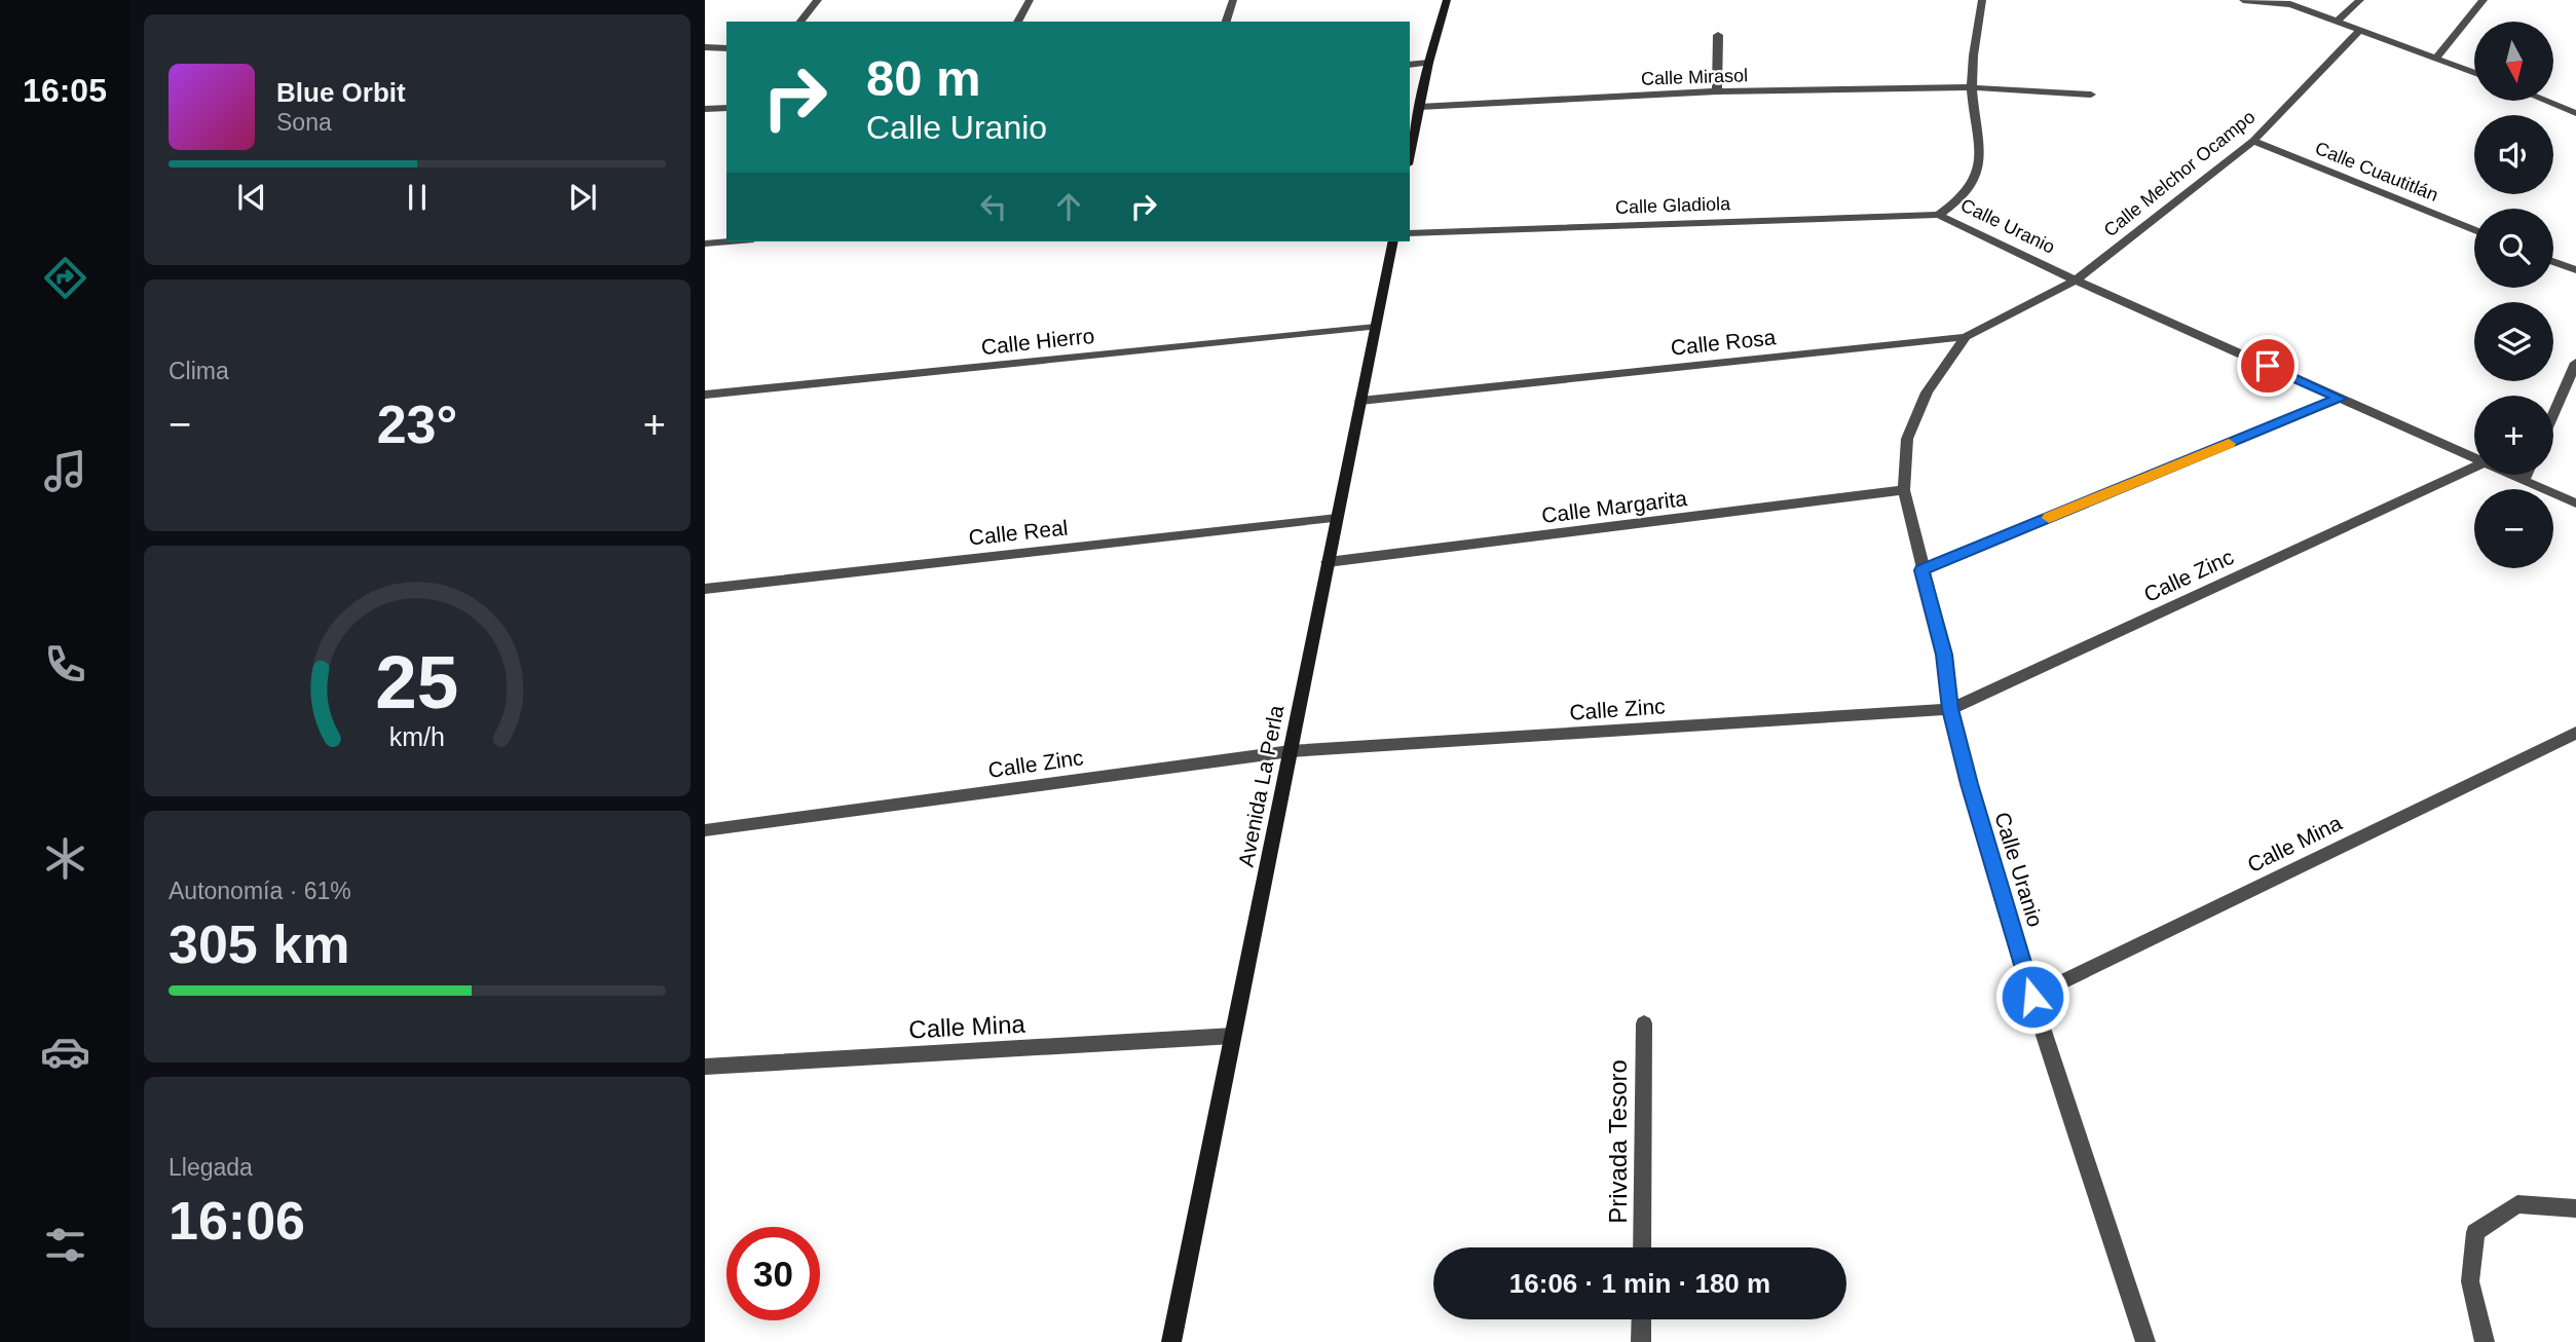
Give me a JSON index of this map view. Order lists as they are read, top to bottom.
{
  "streets": {
    "street": [
      "Calle Mirasol",
      "Calle Cuautitlán",
      "Calle Melchor Ocampo",
      "Calle Gladiola",
      "Calle Uranio",
      "Calle Hierro",
      "Calle Rosa",
      "Calle Margarita",
      "Calle Real",
      "Calle Zinc",
      "Avenida La Perla",
      "Calle Mina",
      "Privada Tesoro"
    ]
  },
  "crossings": [
    ["Calle Mirasol", "Calle Uranio"],
    ["Calle Cuautitlán", "Calle Melchor Ocampo"],
    ["Calle Melchor Ocampo", "Calle Uranio"],
    ["Calle Melchor Ocampo", "Calle Rosa"],
    ["Calle Gladiola", "Calle Uranio"],
    ["Calle Uranio", "Calle Rosa"],
    ["Calle Uranio", "Calle Margarita"],
    ["Calle Uranio", "Calle Zinc"],
    ["Calle Uranio", "Calle Mina"],
    ["Calle Hierro", "Avenida La Perla"],
    ["Calle Rosa", "Avenida La Perla"],
    ["Calle Margarita", "Avenida La Perla"],
    ["Calle Real", "Avenida La Perla"],
    ["Calle Zinc", "Avenida La Perla"],
    ["Avenida La Perla", "Calle Mina"]
  ],
  "north": "bottom",
  "page": {
    "tabs": "16:05",
    "map_buttons": ["+", "−"],
    "turn": ["80 m", "Calle Uranio"],
    "song": ["Blue Orbit", "Sona"],
    "tile": [
      "Clima",
      ["Autonomía · 61%", "305 km"],
      ["Llegada", "16:06"]
    ],
    "heat": ["−", "23°", "+"],
    "limit": "30",
    "trip": "16:06 · 1 min · 180 m",
    "gauge": ["25", "km/h"]
  }
}
